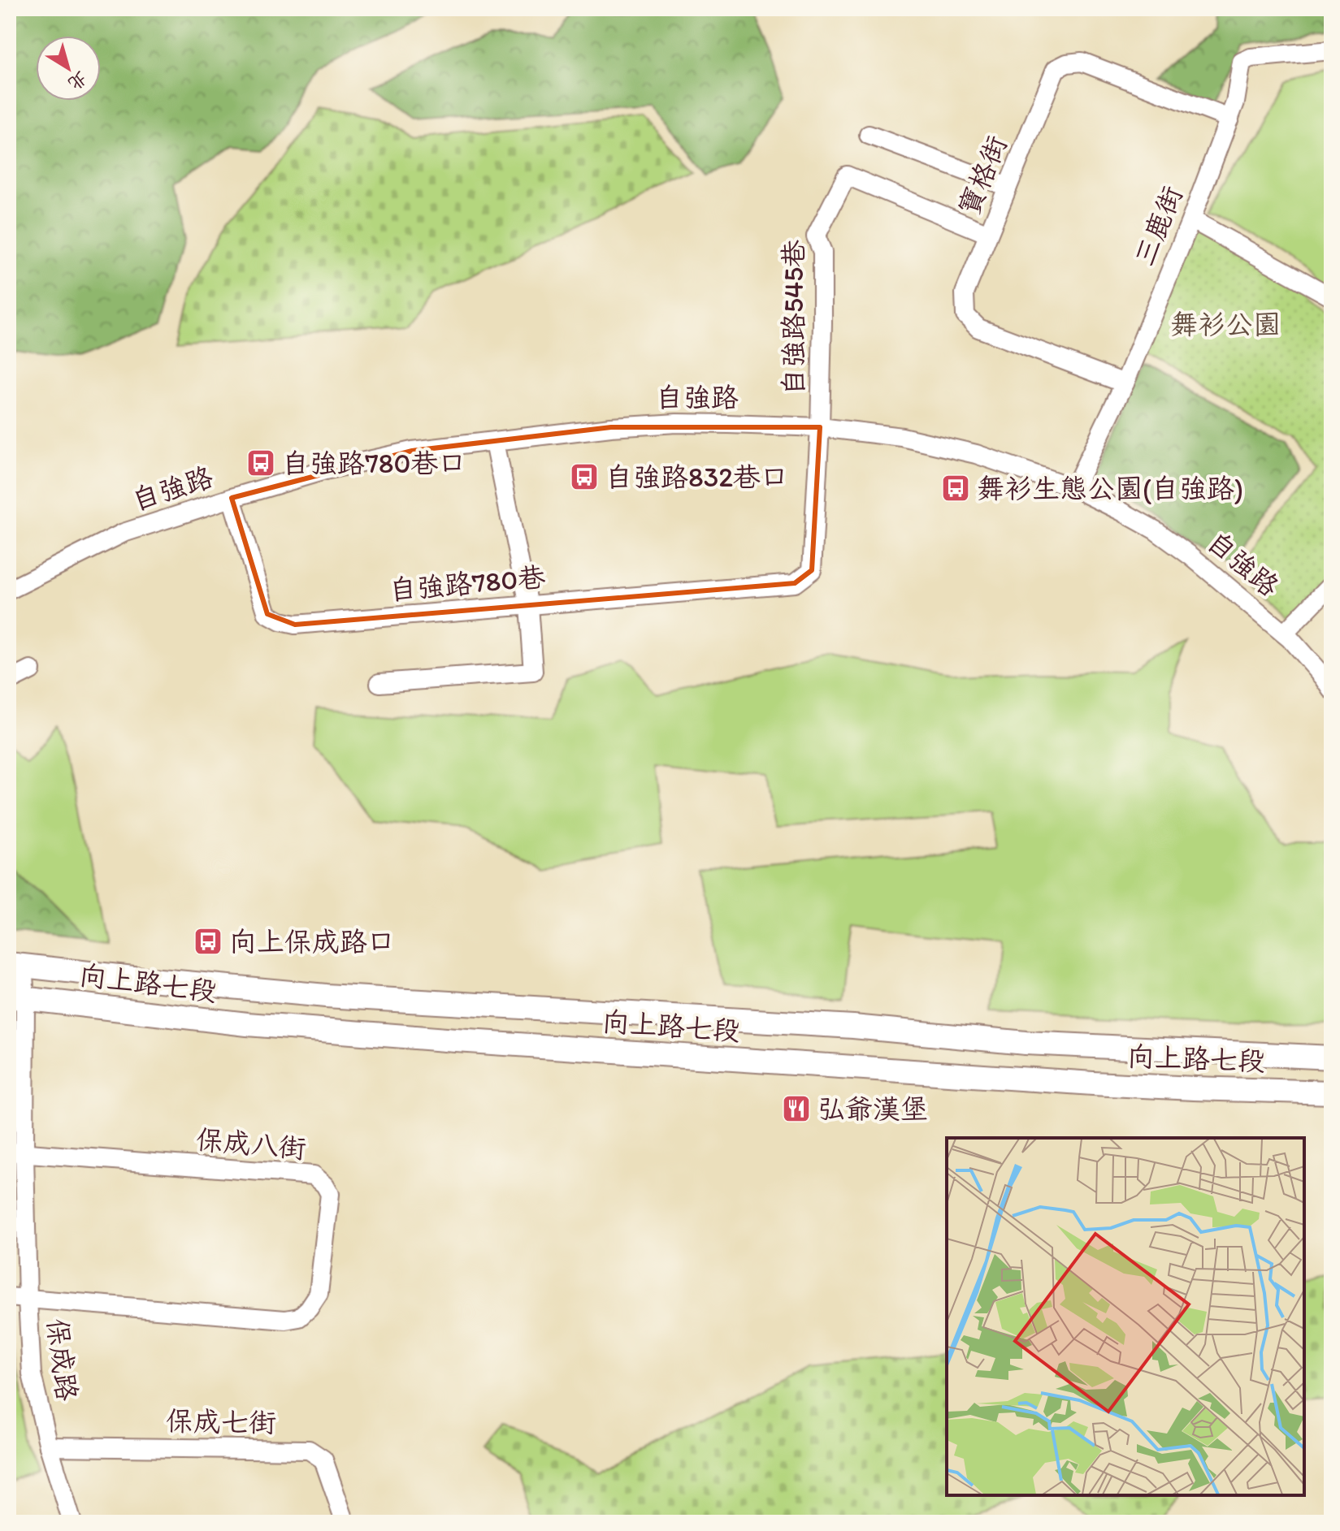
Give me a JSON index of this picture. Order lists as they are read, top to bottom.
{
  "streets": {
    "main road": ["向上路七段"],
    "street": [
      "寶格街",
      "三鹿街",
      "自強路545巷",
      "自強路",
      "自強路780巷",
      "保成八街",
      "保成路",
      "保成七街"
    ]
  },
  "crossings": [
    ["寶格街", "三鹿街"],
    ["寶格街", "自強路545巷"],
    ["三鹿街", "自強路"],
    ["自強路545巷", "自強路"],
    ["自強路545巷", "自強路780巷"],
    ["自強路", "自強路780巷"],
    ["向上路七段", "保成路"],
    ["保成八街", "保成路"],
    ["保成路", "保成七街"]
  ],
  "parks": ["舞衫公園"],
  "places": {
    "bus stop": [
      "自強路780巷口",
      "自強路832巷口",
      "舞衫生態公園(自強路)",
      "向上保成路口"
    ],
    "restaurant": ["弘爺漢堡"]
  },
  "north": "bottom right"
}
